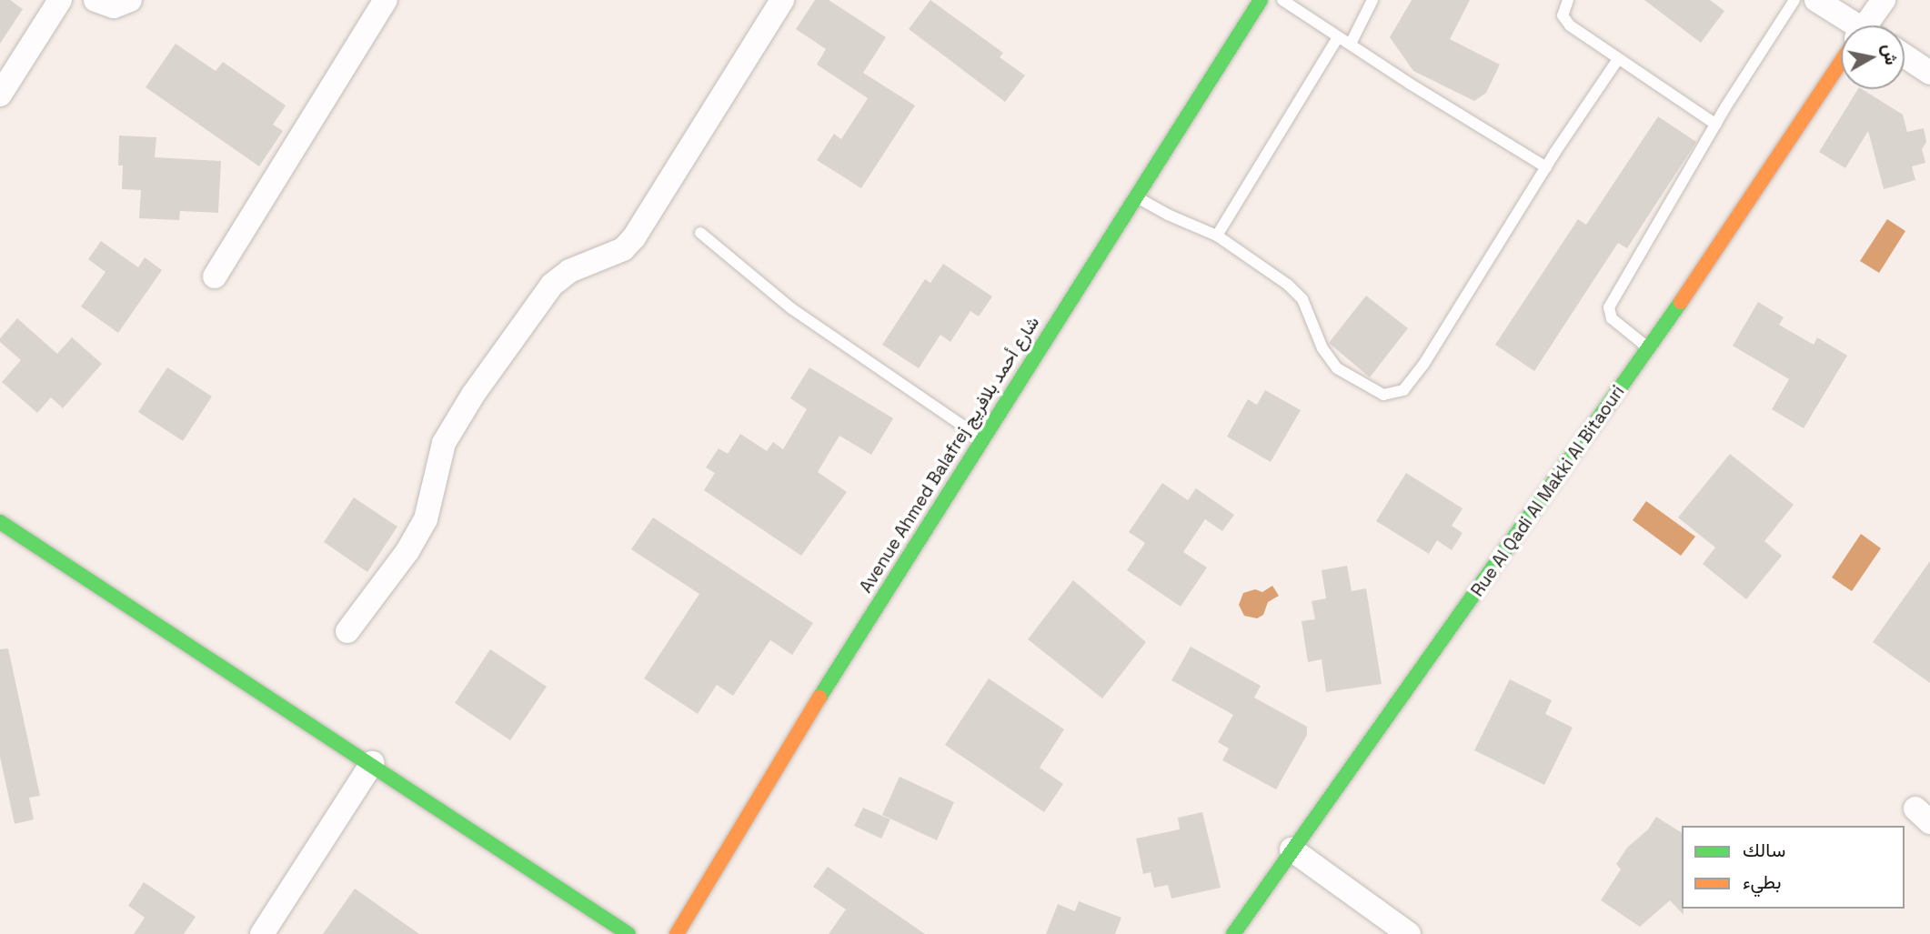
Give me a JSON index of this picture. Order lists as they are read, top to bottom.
{
  "streets": {
    "main road": ["Avenue Ahmed Balafrej شارع أحمد بلافريج", "Rue Al Qadi Al Makki Al Bitaouri"]
  },
  "legend": ["سالك", "بطيء"],
  "north": "right"
}
